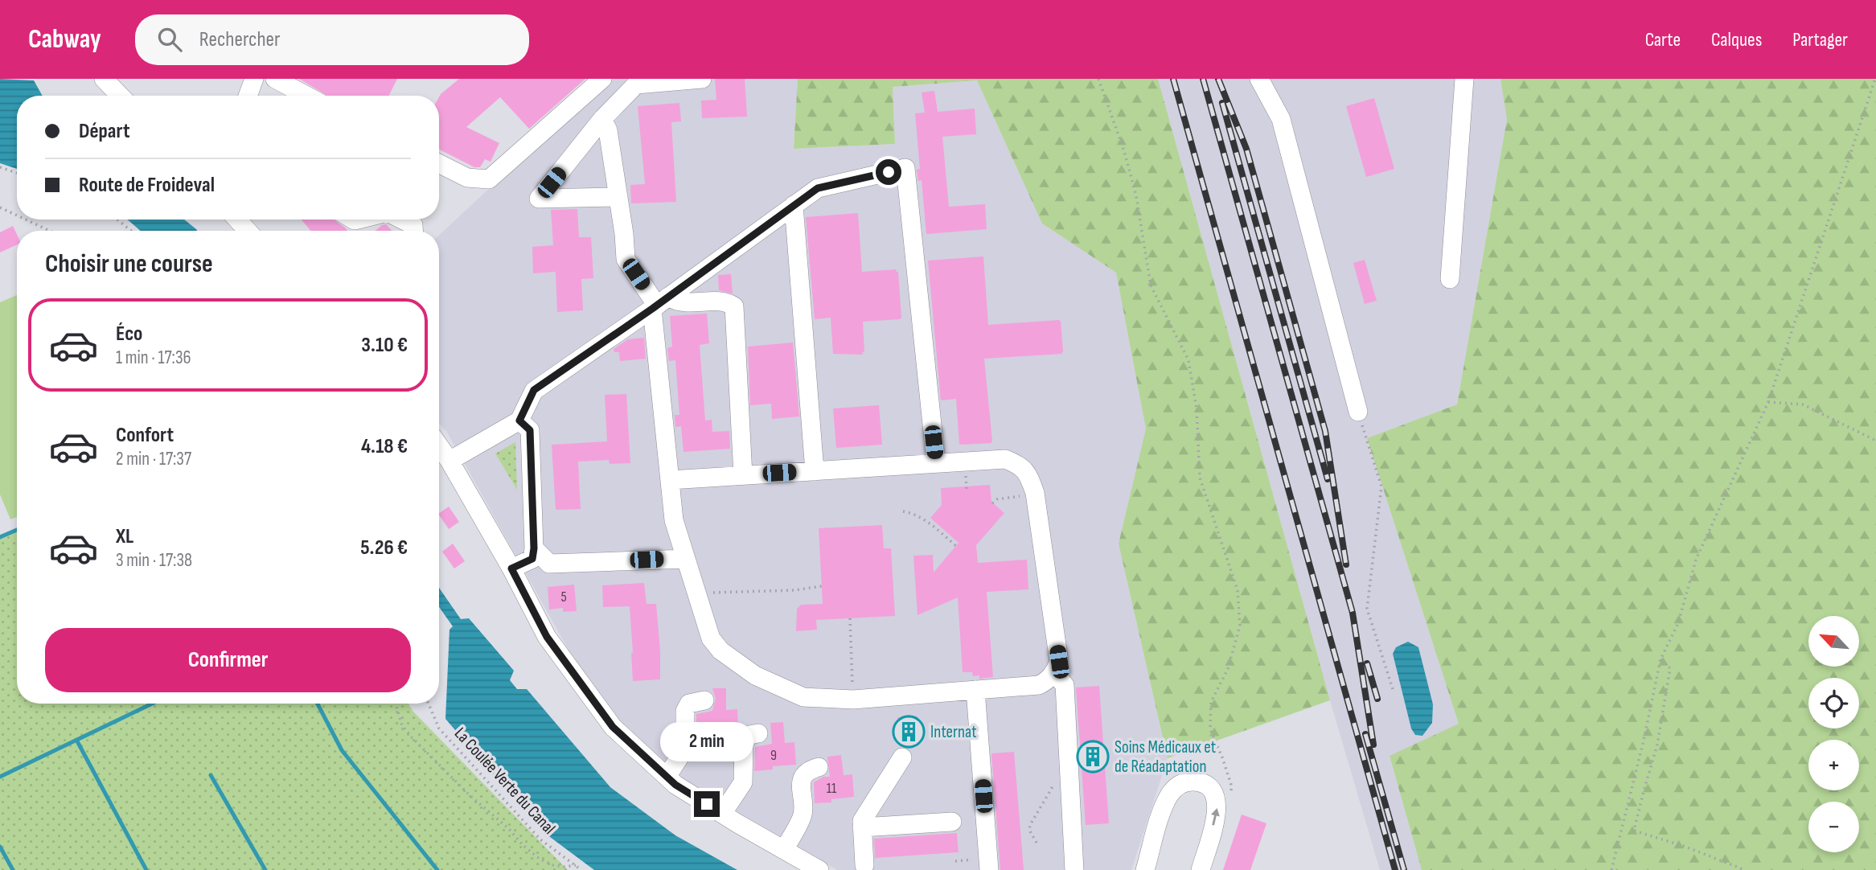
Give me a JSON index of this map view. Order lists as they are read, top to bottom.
{
  "streets": {
    "path": ["La Coulée Verte du Canal"]
  },
  "places": {
    "building": ["Internat", "Soins Médicaux et de Réadaptation"]
  },
  "house_numbers": ["5", "9", "11"],
  "north": "top left",
  "page": {
    "header": "Cabway",
    "search": "Rechercher",
    "nav": ["Carte", "Calques", "Partager"],
    "banner": ["Départ", "Route de Froideval"],
    "heading": "Choisir une course",
    "list": [
      {
        "name": "Éco",
        "note": "1 min · 17:36",
        "value": "3.10 €"
      },
      {
        "name": "Confort",
        "note": "2 min · 17:37",
        "value": "4.18 €"
      },
      {
        "name": "XL",
        "note": "3 min · 17:38",
        "value": "5.26 €"
      }
    ],
    "map_buttons": ["+", "−"],
    "buttons": "Confirmer",
    "bubble": "2 min"
  }
}
